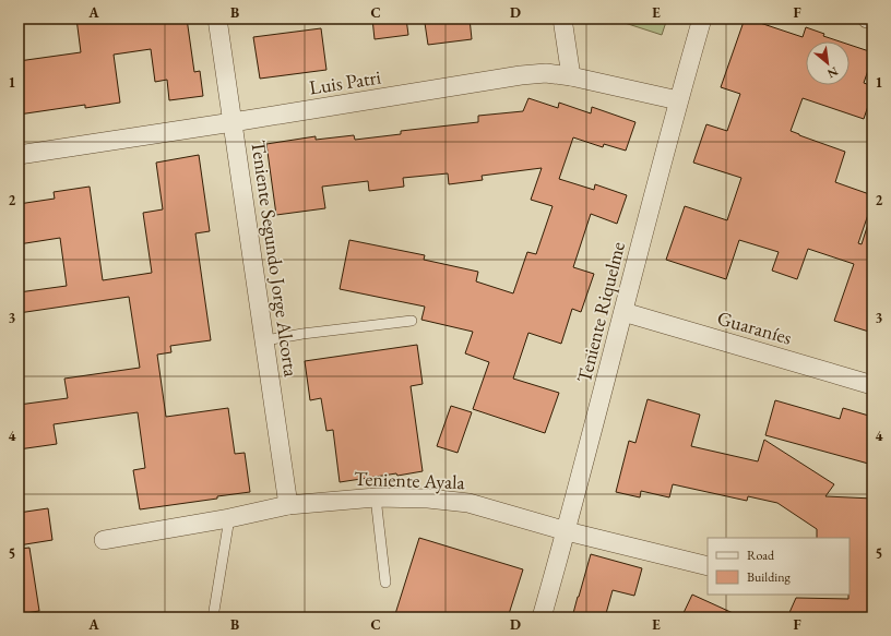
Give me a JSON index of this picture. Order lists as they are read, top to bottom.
{
  "streets": {
    "street": [
      "Luis Patri",
      "Teniente Segundo Jorge Alcorta",
      "Teniente Riquelme",
      "Guaraníes",
      "Teniente Ayala"
    ]
  },
  "crossings": [
    ["Luis Patri", "Teniente Segundo Jorge Alcorta"],
    ["Luis Patri", "Teniente Riquelme"],
    ["Teniente Segundo Jorge Alcorta", "Teniente Ayala"],
    ["Teniente Riquelme", "Guaraníes"],
    ["Teniente Riquelme", "Teniente Ayala"]
  ],
  "legend": ["Road", "Building"],
  "north": "bottom right",
  "grid": {
    "columns": [
      "A",
      "B",
      "C",
      "D",
      "E",
      "F"
    ],
    "rows": [
      "1",
      "2",
      "3",
      "4",
      "5"
    ]
  }
}
